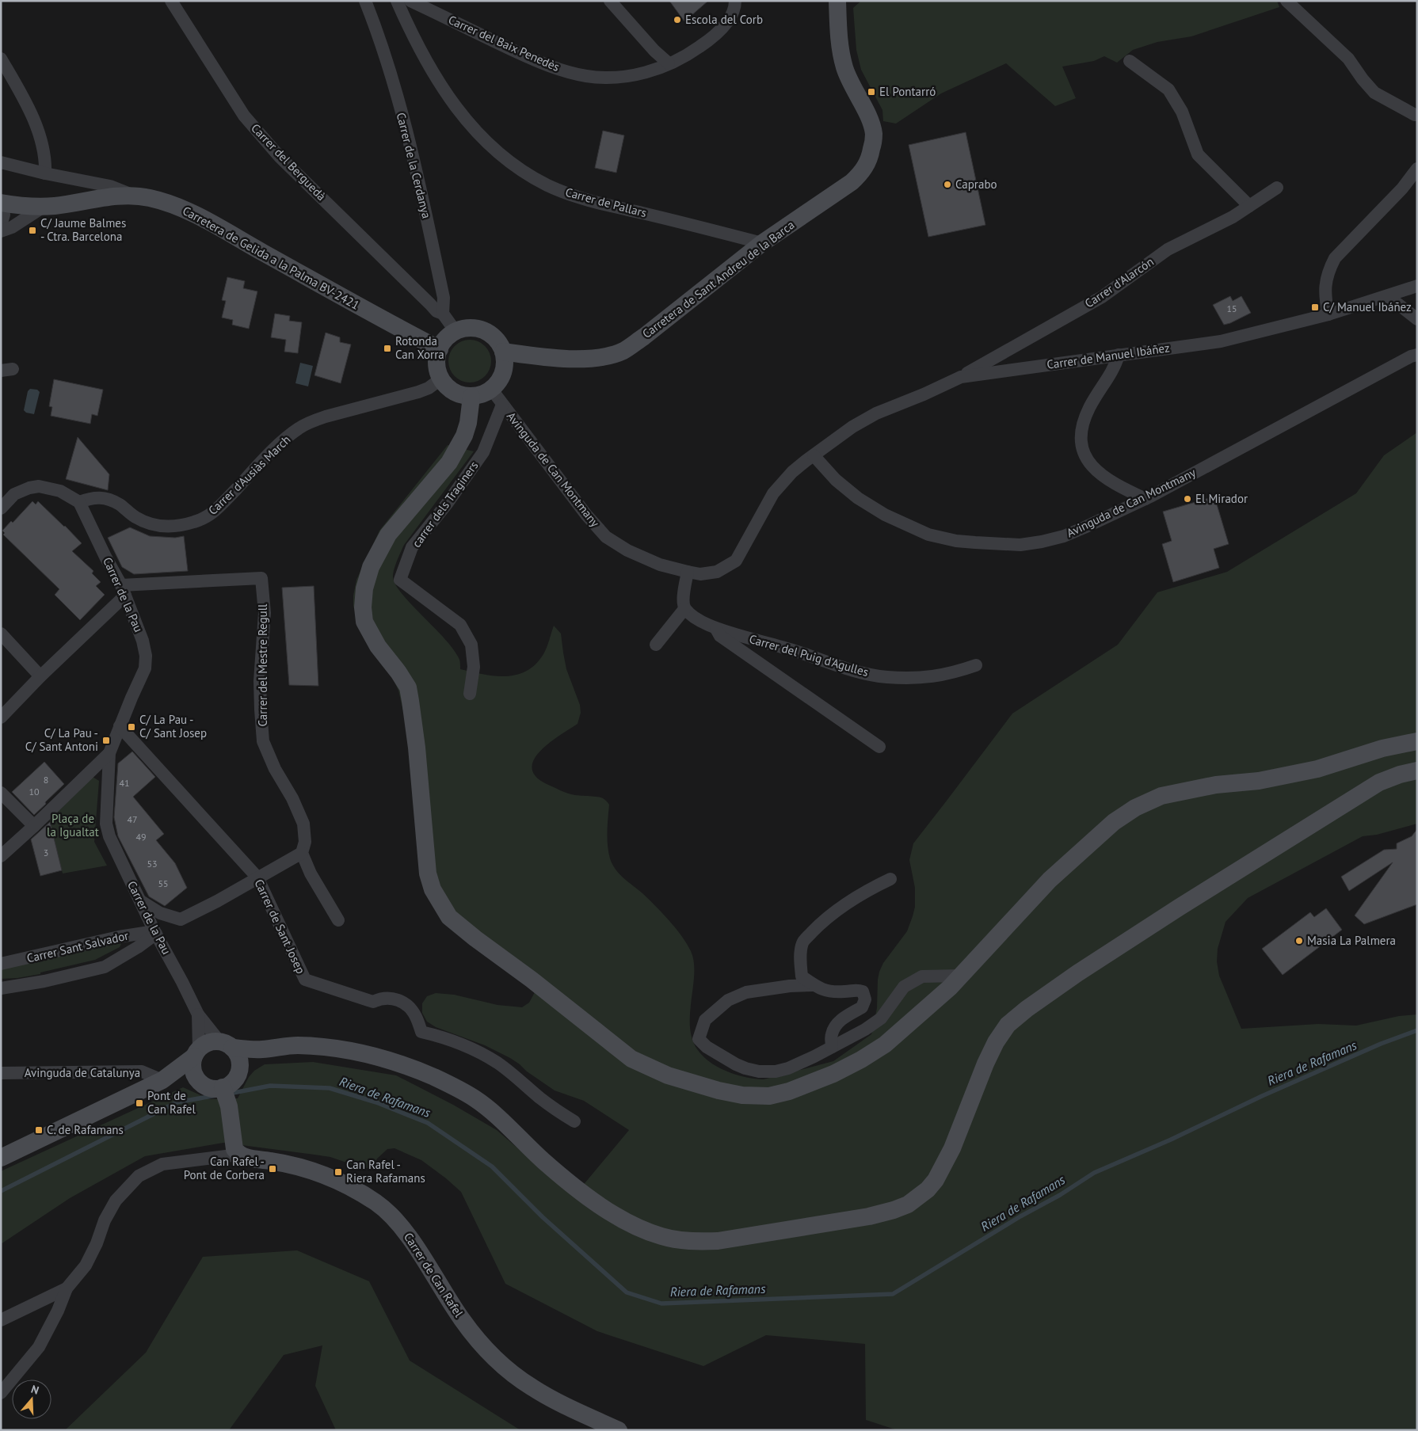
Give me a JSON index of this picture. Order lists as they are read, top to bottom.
{
  "streets": {
    "street": [
      "Carrer del Baix Penedès",
      "Carrer del Berguedà",
      "Carrer de la Cerdanya",
      "Carrer de Pallars",
      "Carretera de Gelida a la Palma BV-2421",
      "Carretera de Sant Andreu de la Barca",
      "Carrer d'Alarcón",
      "Carrer de Manuel Ibáñez",
      "Avinguda de Can Montmany",
      "Carrer d'Ausiàs March",
      "carrer dels Traginers",
      "Carrer de la Pau",
      "Carrer del Puig d'Agulles",
      "Carrer del Mestre Regull",
      "Carrer de Sant Josep",
      "Carrer Sant Salvador",
      "Avinguda de Catalunya",
      "Carrer de Can Rafel"
    ]
  },
  "crossings": [
    ["Carrer del Berguedà", "Carrer de la Cerdanya"],
    ["Carrer de Pallars", "Carretera de Sant Andreu de la Barca"],
    ["Carretera de Gelida a la Palma BV-2421", "Carretera de Sant Andreu de la Barca"],
    ["Carretera de Gelida a la Palma BV-2421", "Avinguda de Can Montmany"],
    ["Carretera de Gelida a la Palma BV-2421", "Carrer d'Ausiàs March"],
    ["Carretera de Sant Andreu de la Barca", "Avinguda de Can Montmany"],
    ["Carretera de Sant Andreu de la Barca", "Carrer d'Ausiàs March"],
    ["Carrer d'Alarcón", "Carrer de Manuel Ibáñez"],
    ["Carrer de Manuel Ibáñez", "Avinguda de Can Montmany"],
    ["Avinguda de Can Montmany", "Carrer d'Ausiàs March"],
    ["Avinguda de Can Montmany", "carrer dels Traginers"],
    ["Carrer d'Ausiàs March", "Carrer de la Pau"],
    ["Carrer de la Pau", "Carrer del Mestre Regull"],
    ["Carrer de la Pau", "Carrer de Sant Josep"],
    ["Carrer de la Pau", "Carrer Sant Salvador"]
  ],
  "water": ["Riera de Rafamans"],
  "parks": ["Plaça de la Igualtat"],
  "places": {
    "other": [
      "Escola del Corb",
      "Caprabo",
      "El Mirador",
      "Masia La Palmera"
    ],
    "transit": [
      "El Pontarró",
      "C/ Jaume Balmes - Ctra. Barcelona",
      "C/ Manuel Ibáñez",
      "Rotonda Can Xorra",
      "C/ La Pau - C/ Sant Josep",
      "C/ La Pau - C/ Sant Antoni",
      "Pont de Can Rafel",
      "C. de Rafamans",
      "Can Rafel - Pont de Corbera",
      "Can Rafel - Riera Rafamans"
    ]
  },
  "house_numbers": [
    "15",
    "8",
    "41",
    "10",
    "47",
    "49",
    "3",
    "53",
    "55"
  ],
  "north": "top"
}
